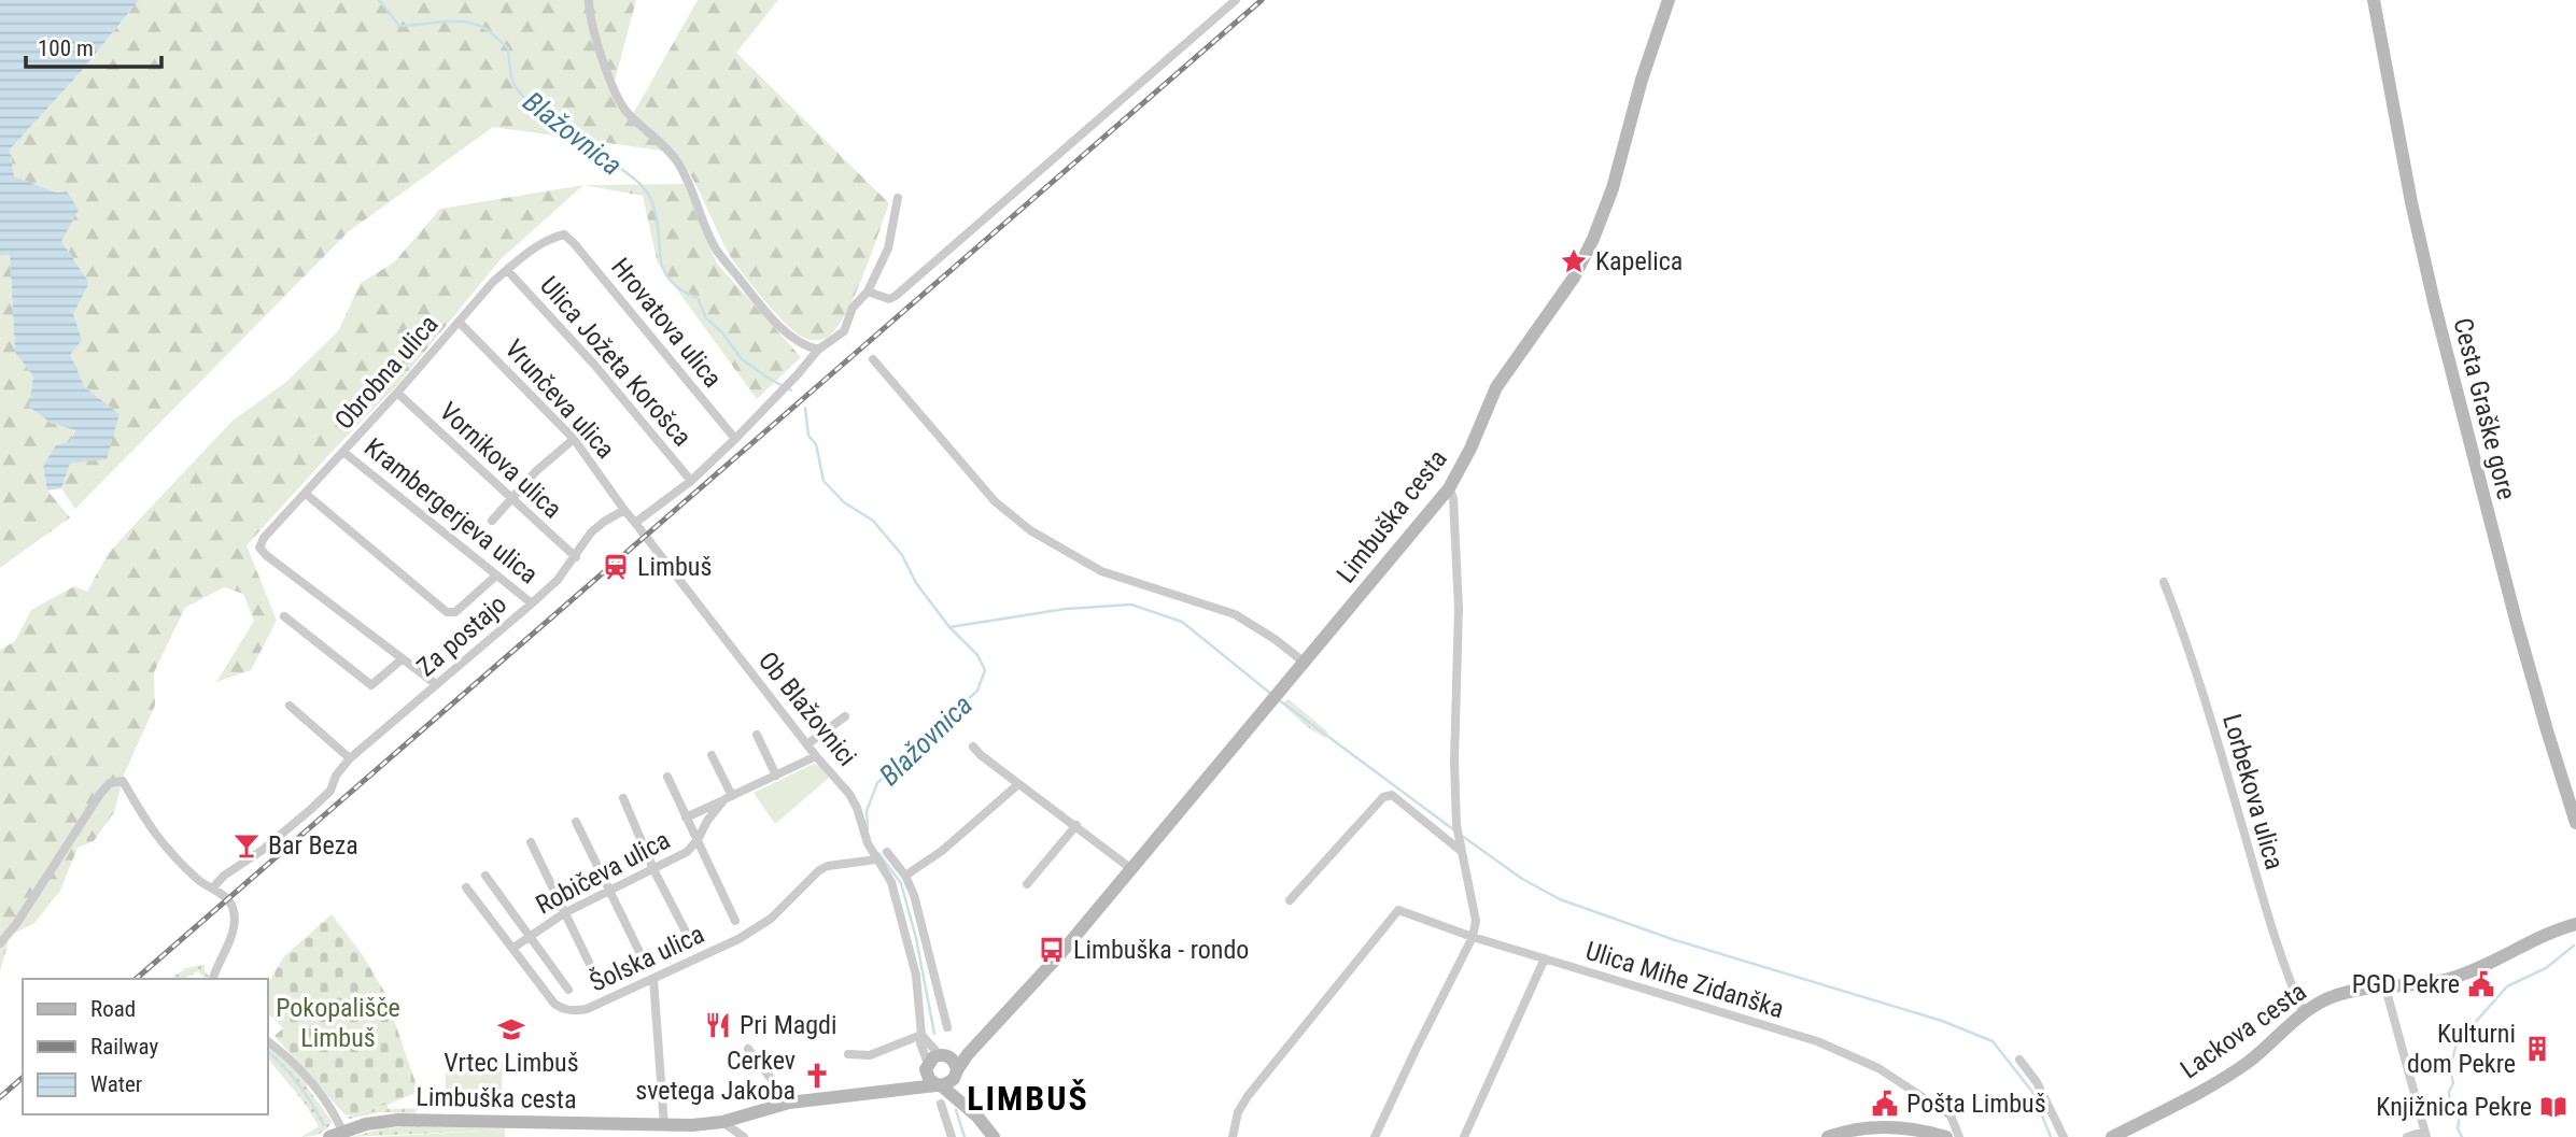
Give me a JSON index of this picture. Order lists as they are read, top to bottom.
{
  "streets": {
    "main road": ["Cesta Graške gore", "Limbuška cesta", "Lackova cesta"],
    "street": [
      "Hrovatova ulica",
      "Ulica Jožeta Korošca",
      "Obrobna ulica",
      "Vrunčeva ulica",
      "Vornikova ulica",
      "Krambergerjeva ulica",
      "Za postajo",
      "Ob Blažovnici",
      "Lorbekova ulica",
      "Robičeva ulica",
      "Šolska ulica",
      "Ulica Mihe Zidanška"
    ]
  },
  "crossings": [
    ["Hrovatova ulica", "Obrobna ulica"],
    ["Ulica Jožeta Korošca", "Obrobna ulica"],
    ["Obrobna ulica", "Vrunčeva ulica"],
    ["Obrobna ulica", "Vornikova ulica"],
    ["Obrobna ulica", "Krambergerjeva ulica"],
    ["Vrunčeva ulica", "Za postajo"],
    ["Vornikova ulica", "Za postajo"],
    ["Krambergerjeva ulica", "Za postajo"],
    ["Ob Blažovnici", "Robičeva ulica"],
    ["Ob Blažovnici", "Šolska ulica"],
    ["Lorbekova ulica", "Lackova cesta"],
    ["Robičeva ulica", "Šolska ulica"]
  ],
  "districts": ["LIMBUŠ"],
  "water": ["Blažovnica"],
  "parks": ["Pokopališče Limbuš"],
  "places": {
    "place": ["Kapelica"],
    "station": ["Limbuš"],
    "bar": ["Bar Beza"],
    "bus stop": ["Limbuška - rondo"],
    "public building": ["PGD Pekre", "Pošta Limbuš"],
    "restaurant": ["Pri Magdi"],
    "school or university": ["Vrtec Limbuš"],
    "building": ["Kulturni dom Pekre"],
    "church": ["Cerkev svetega Jakoba"],
    "library": ["Knjižnica Pekre"]
  },
  "legend": ["Road", "Railway", "Water"],
  "scale_bar": "100 m"
}
